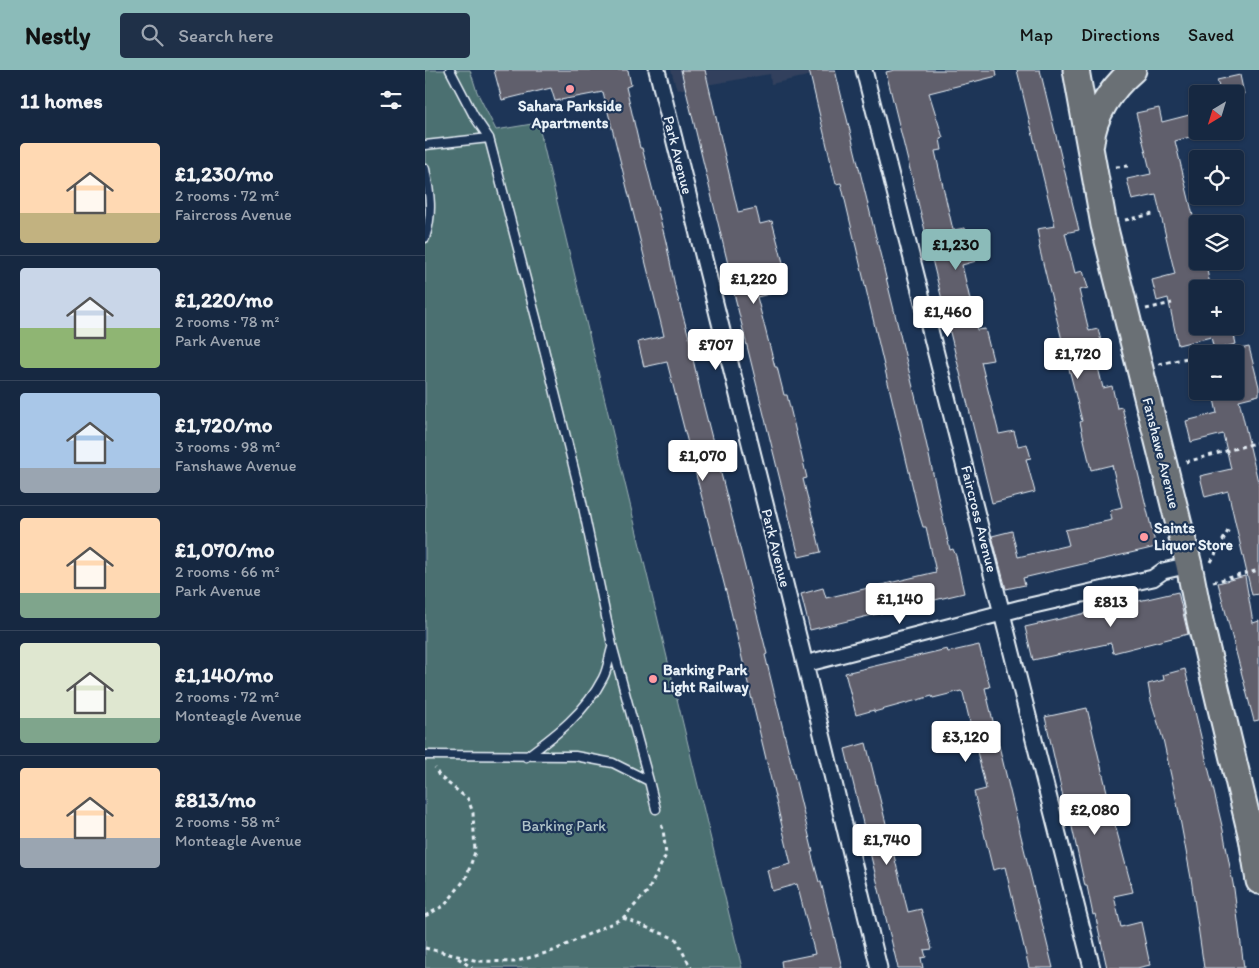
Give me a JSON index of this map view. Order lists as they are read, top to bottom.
{
  "streets": {
    "main road": ["Fanshawe Avenue"],
    "street": ["Park Avenue", "Faircross Avenue"]
  },
  "parks": ["Barking Park"],
  "places": ["Sahara Parkside Apartments", "Saints Liquor Store", "Barking Park Light Railway"],
  "north": "bottom left",
  "page": {
    "header": "Nestly",
    "search": "Search here",
    "nav": ["Map", "Directions", "Saved"],
    "heading": "11 homes",
    "map_buttons": ["+", "−"],
    "list": [
      {
        "name": "£1,230/mo",
        "note": "2 rooms · 72 m² · Faircross Avenue"
      },
      {
        "name": "£1,220/mo",
        "note": "2 rooms · 78 m² · Park Avenue"
      },
      {
        "name": "£1,720/mo",
        "note": "3 rooms · 98 m² · Fanshawe Avenue"
      },
      {
        "name": "£1,070/mo",
        "note": "2 rooms · 66 m² · Park Avenue"
      },
      {
        "name": "£1,140/mo",
        "note": "2 rooms · 72 m² · Monteagle Avenue"
      },
      {
        "name": "£813/mo",
        "note": "2 rooms · 58 m² · Monteagle Avenue"
      }
    ],
    "price": [
      "£1,230",
      "£1,220",
      "£1,460",
      "£707",
      "£1,720",
      "£1,070",
      "£1,140",
      "£813",
      "£3,120",
      "£2,080",
      "£1,740"
    ]
  }
}
